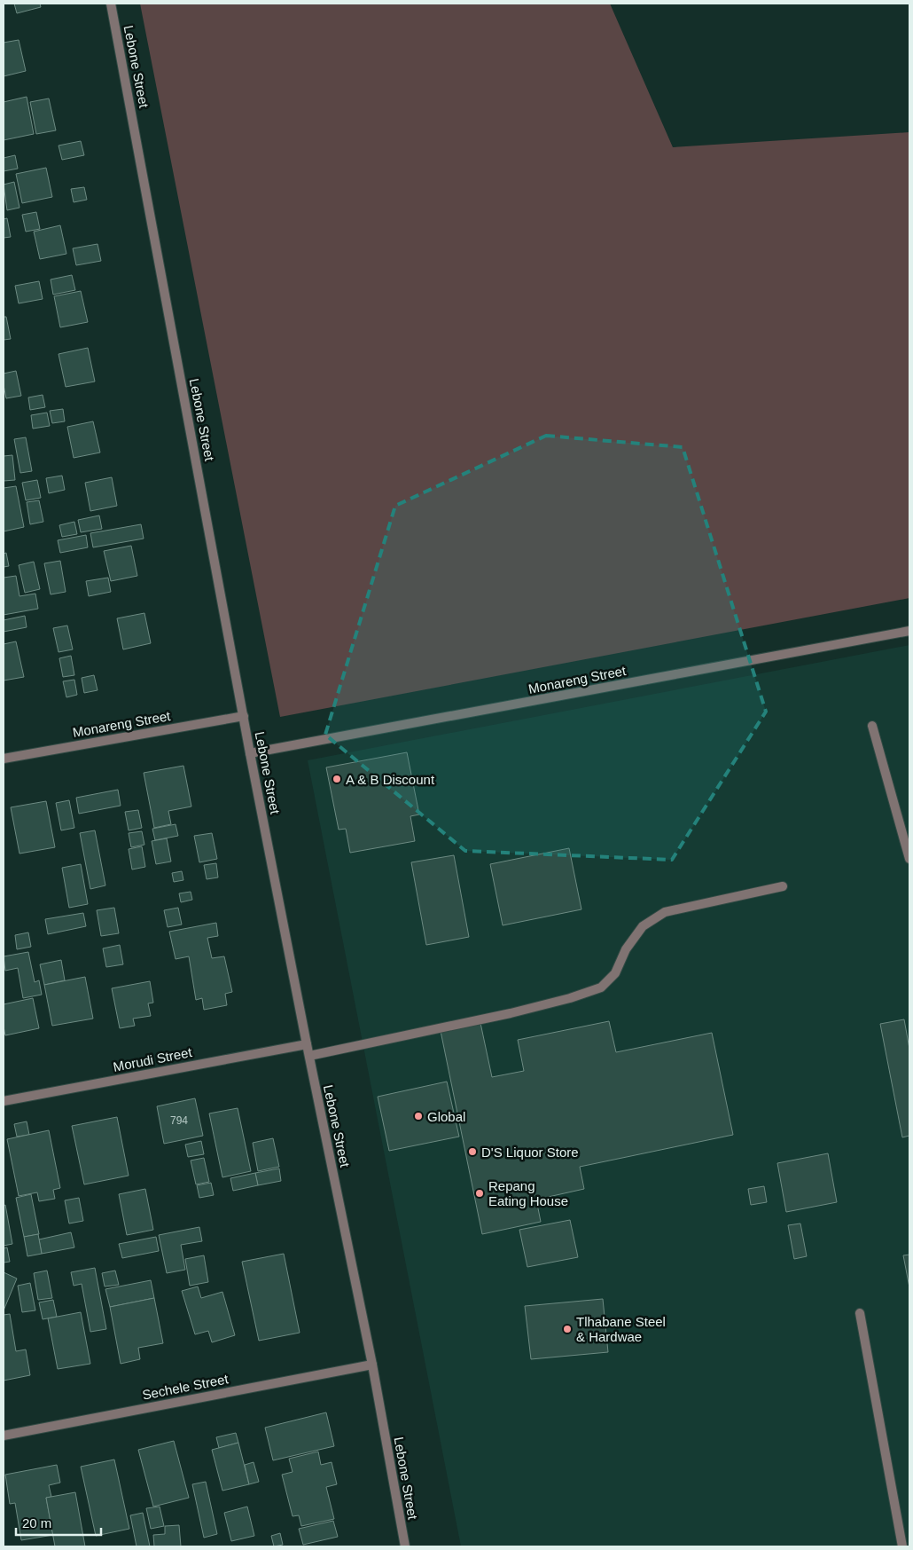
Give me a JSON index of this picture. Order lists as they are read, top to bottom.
{
  "streets": {
    "street": [
      "Lebone Street",
      "Monareng Street",
      "Morudi Street",
      "Sechele Street"
    ]
  },
  "crossings": [
    ["Lebone Street", "Monareng Street"],
    ["Lebone Street", "Morudi Street"],
    ["Lebone Street", "Sechele Street"]
  ],
  "places": [
    "A & B Discount",
    "Global",
    "D'S Liquor Store",
    "Repang Eating House",
    "Tlhabane Steel & Hardwae"
  ],
  "house_numbers": ["794"],
  "scale_bar": "20 m"
}
